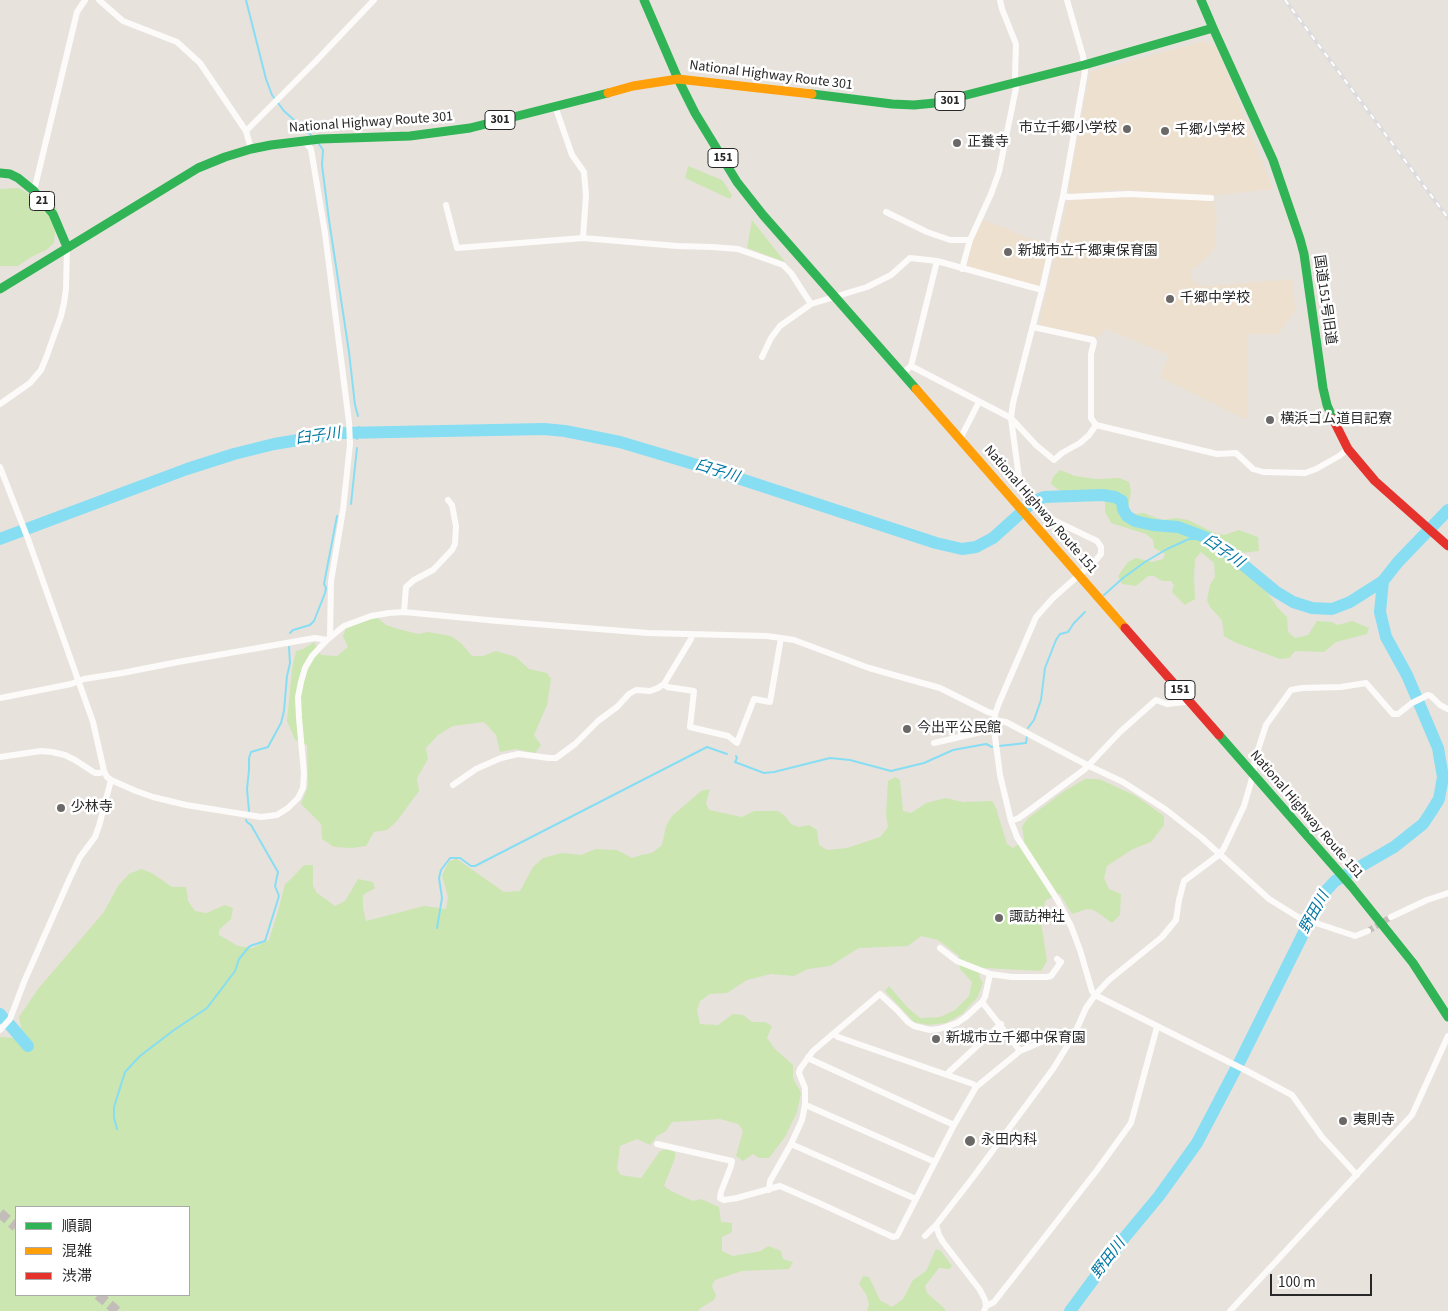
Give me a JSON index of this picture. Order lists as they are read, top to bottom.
{
  "streets": {
    "main road": [
      "National Highway Route 301",
      "301",
      "151",
      "21",
      "国道151号旧道",
      "National Highway Route 151"
    ]
  },
  "crossings": [
    ["National Highway Route 301", "21"],
    ["National Highway Route 301", "国道151号旧道"],
    ["National Highway Route 301", "National Highway Route 151"]
  ],
  "water": ["臼子川", "野田川"],
  "places": [
    "市立千郷小学校",
    "千郷小学校",
    "正養寺",
    "新城市立千郷東保育園",
    "千郷中学校",
    "横浜ゴム道目記寮",
    "今出平公民館",
    "少林寺",
    "諏訪神社",
    "新城市立千郷中保育園",
    "夷則寺",
    "永田内科"
  ],
  "legend": ["順調", "混雑", "渋滞"],
  "scale_bar": "100 m"
}
